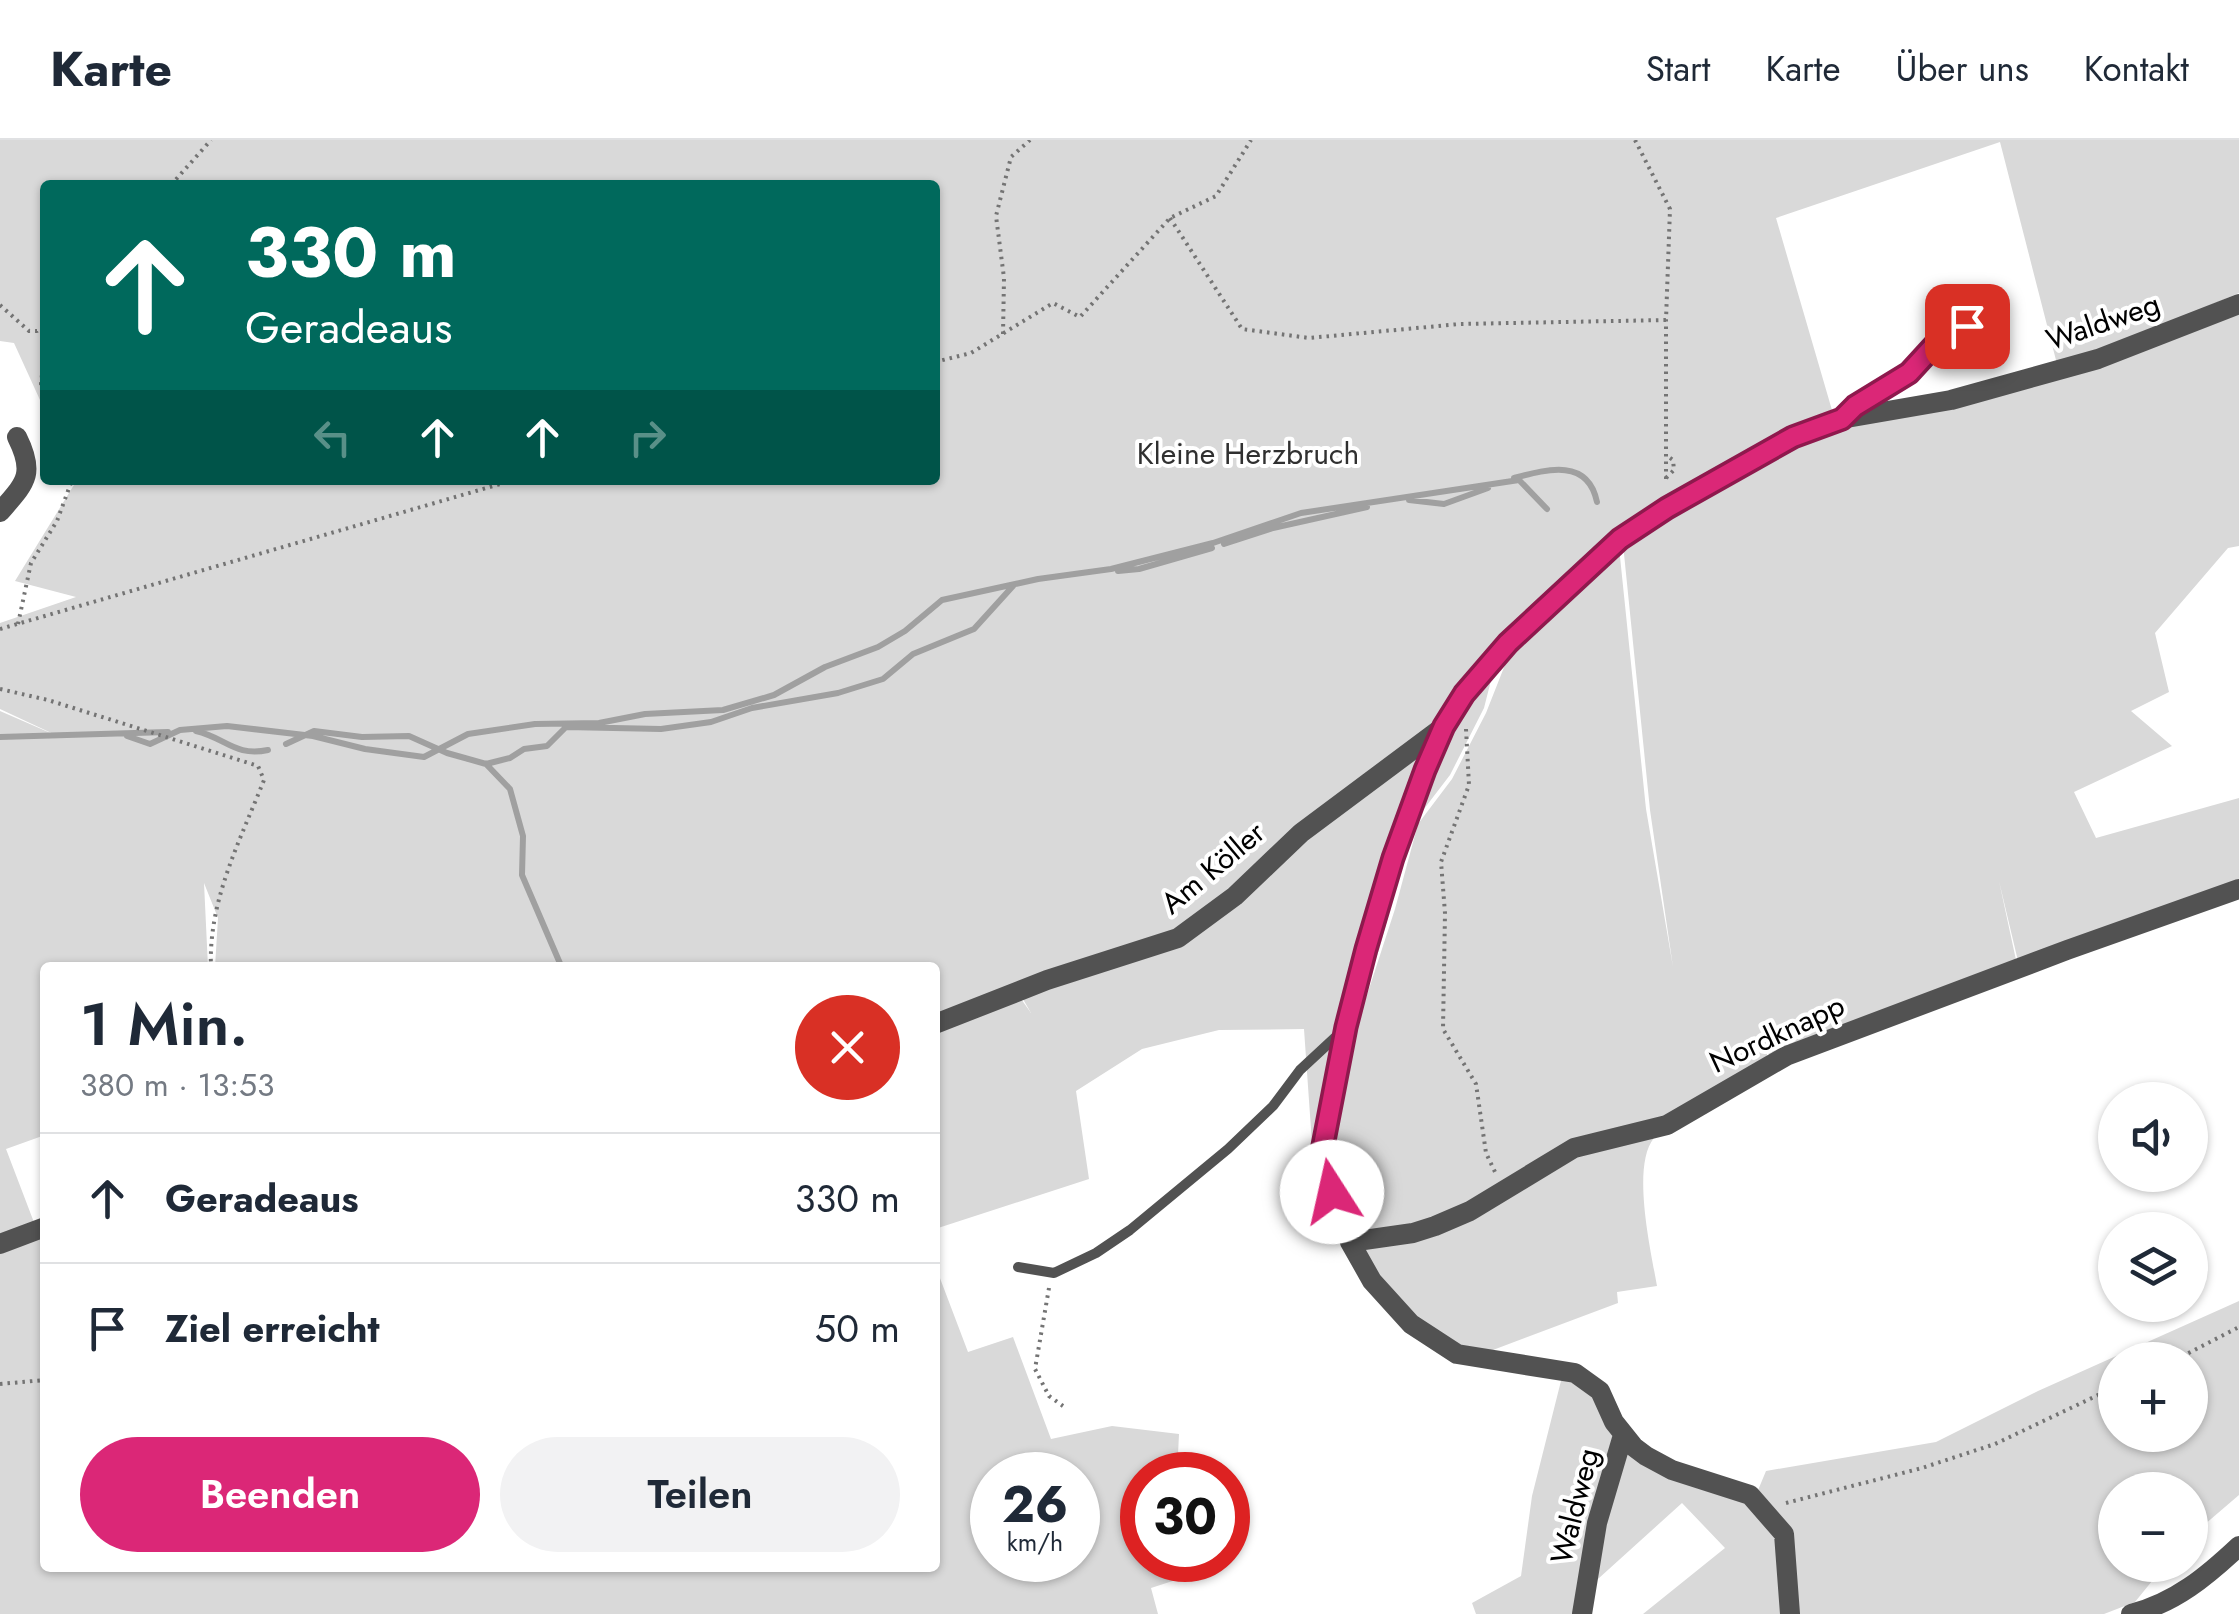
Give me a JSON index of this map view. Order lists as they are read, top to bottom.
{
  "streets": {
    "street": ["Waldweg", "Am Köller", "Nordknapp"]
  },
  "crossings": [
    ["Waldweg", "Am Köller"],
    ["Waldweg", "Nordknapp"]
  ],
  "parks": ["Kleine Herzbruch"],
  "page": {
    "header": "Karte",
    "nav": [
      "Start",
      "Karte",
      "Über uns",
      "Kontakt"
    ],
    "turn": ["330 m", "Geradeaus"],
    "heading": ["1 Min.", "380 m · 13:53"],
    "map_buttons": ["+", "−"],
    "list": [
      {
        "name": "Geradeaus",
        "value": "330 m"
      },
      {
        "name": "Ziel erreicht",
        "value": "50 m"
      }
    ],
    "buttons": ["Beenden", "Teilen"],
    "speed": "26 km/h",
    "limit": "30"
  }
}
